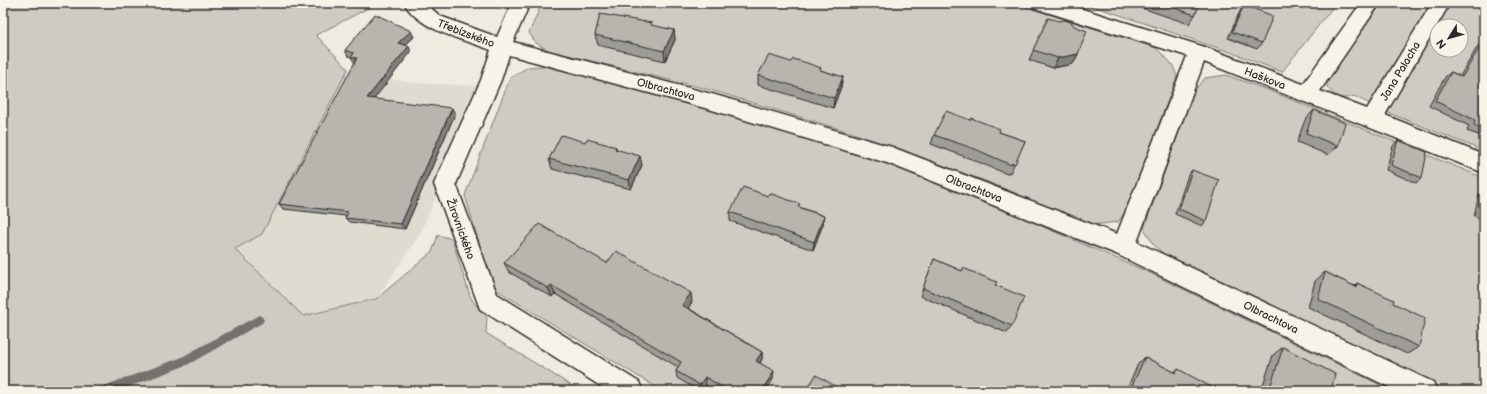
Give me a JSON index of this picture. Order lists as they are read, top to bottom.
{
  "streets": {
    "street": [
      "Třebízského",
      "Jana Palacha",
      "Haškova",
      "Olbrachtova",
      "Žirovnického"
    ]
  },
  "crossings": [
    ["Třebízského", "Olbrachtova"],
    ["Třebízského", "Žirovnického"],
    ["Jana Palacha", "Haškova"],
    ["Olbrachtova", "Žirovnického"]
  ],
  "north": "bottom left"
}
